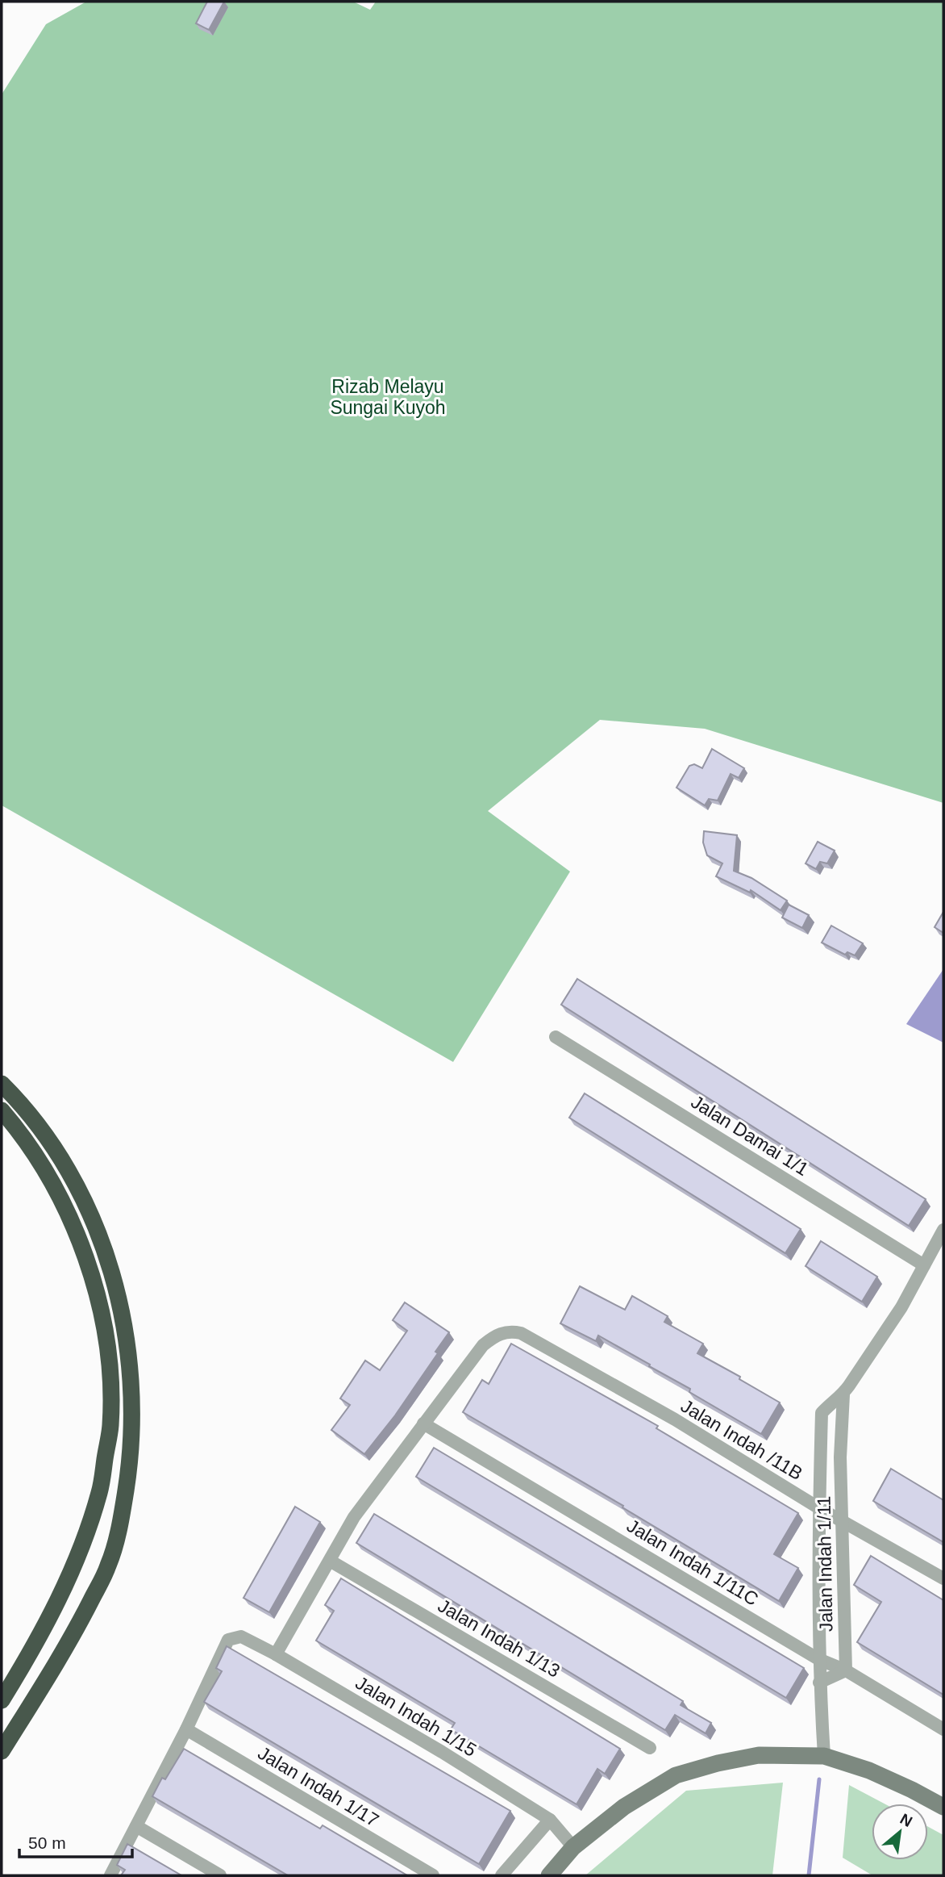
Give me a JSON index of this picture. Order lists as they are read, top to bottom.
{
  "streets": {
    "street": [
      "Jalan Damai 1/1",
      "Jalan Indah /11B",
      "Jalan Indah 1/11C",
      "Jalan Indah 1/11",
      "Jalan Indah 1/13",
      "Jalan Indah 1/15",
      "Jalan Indah 1/17"
    ]
  },
  "crossings": [
    ["Jalan Damai 1/1", "Jalan Indah 1/11"],
    ["Jalan Indah /11B", "Jalan Indah 1/11C"],
    ["Jalan Indah /11B", "Jalan Indah 1/11"],
    ["Jalan Indah 1/11C", "Jalan Indah 1/11"],
    ["Jalan Indah 1/15", "Jalan Indah 1/17"]
  ],
  "parks": ["Rizab Melayu Sungai Kuyoh"],
  "scale_bar": "50 m",
  "north": "top right"
}
